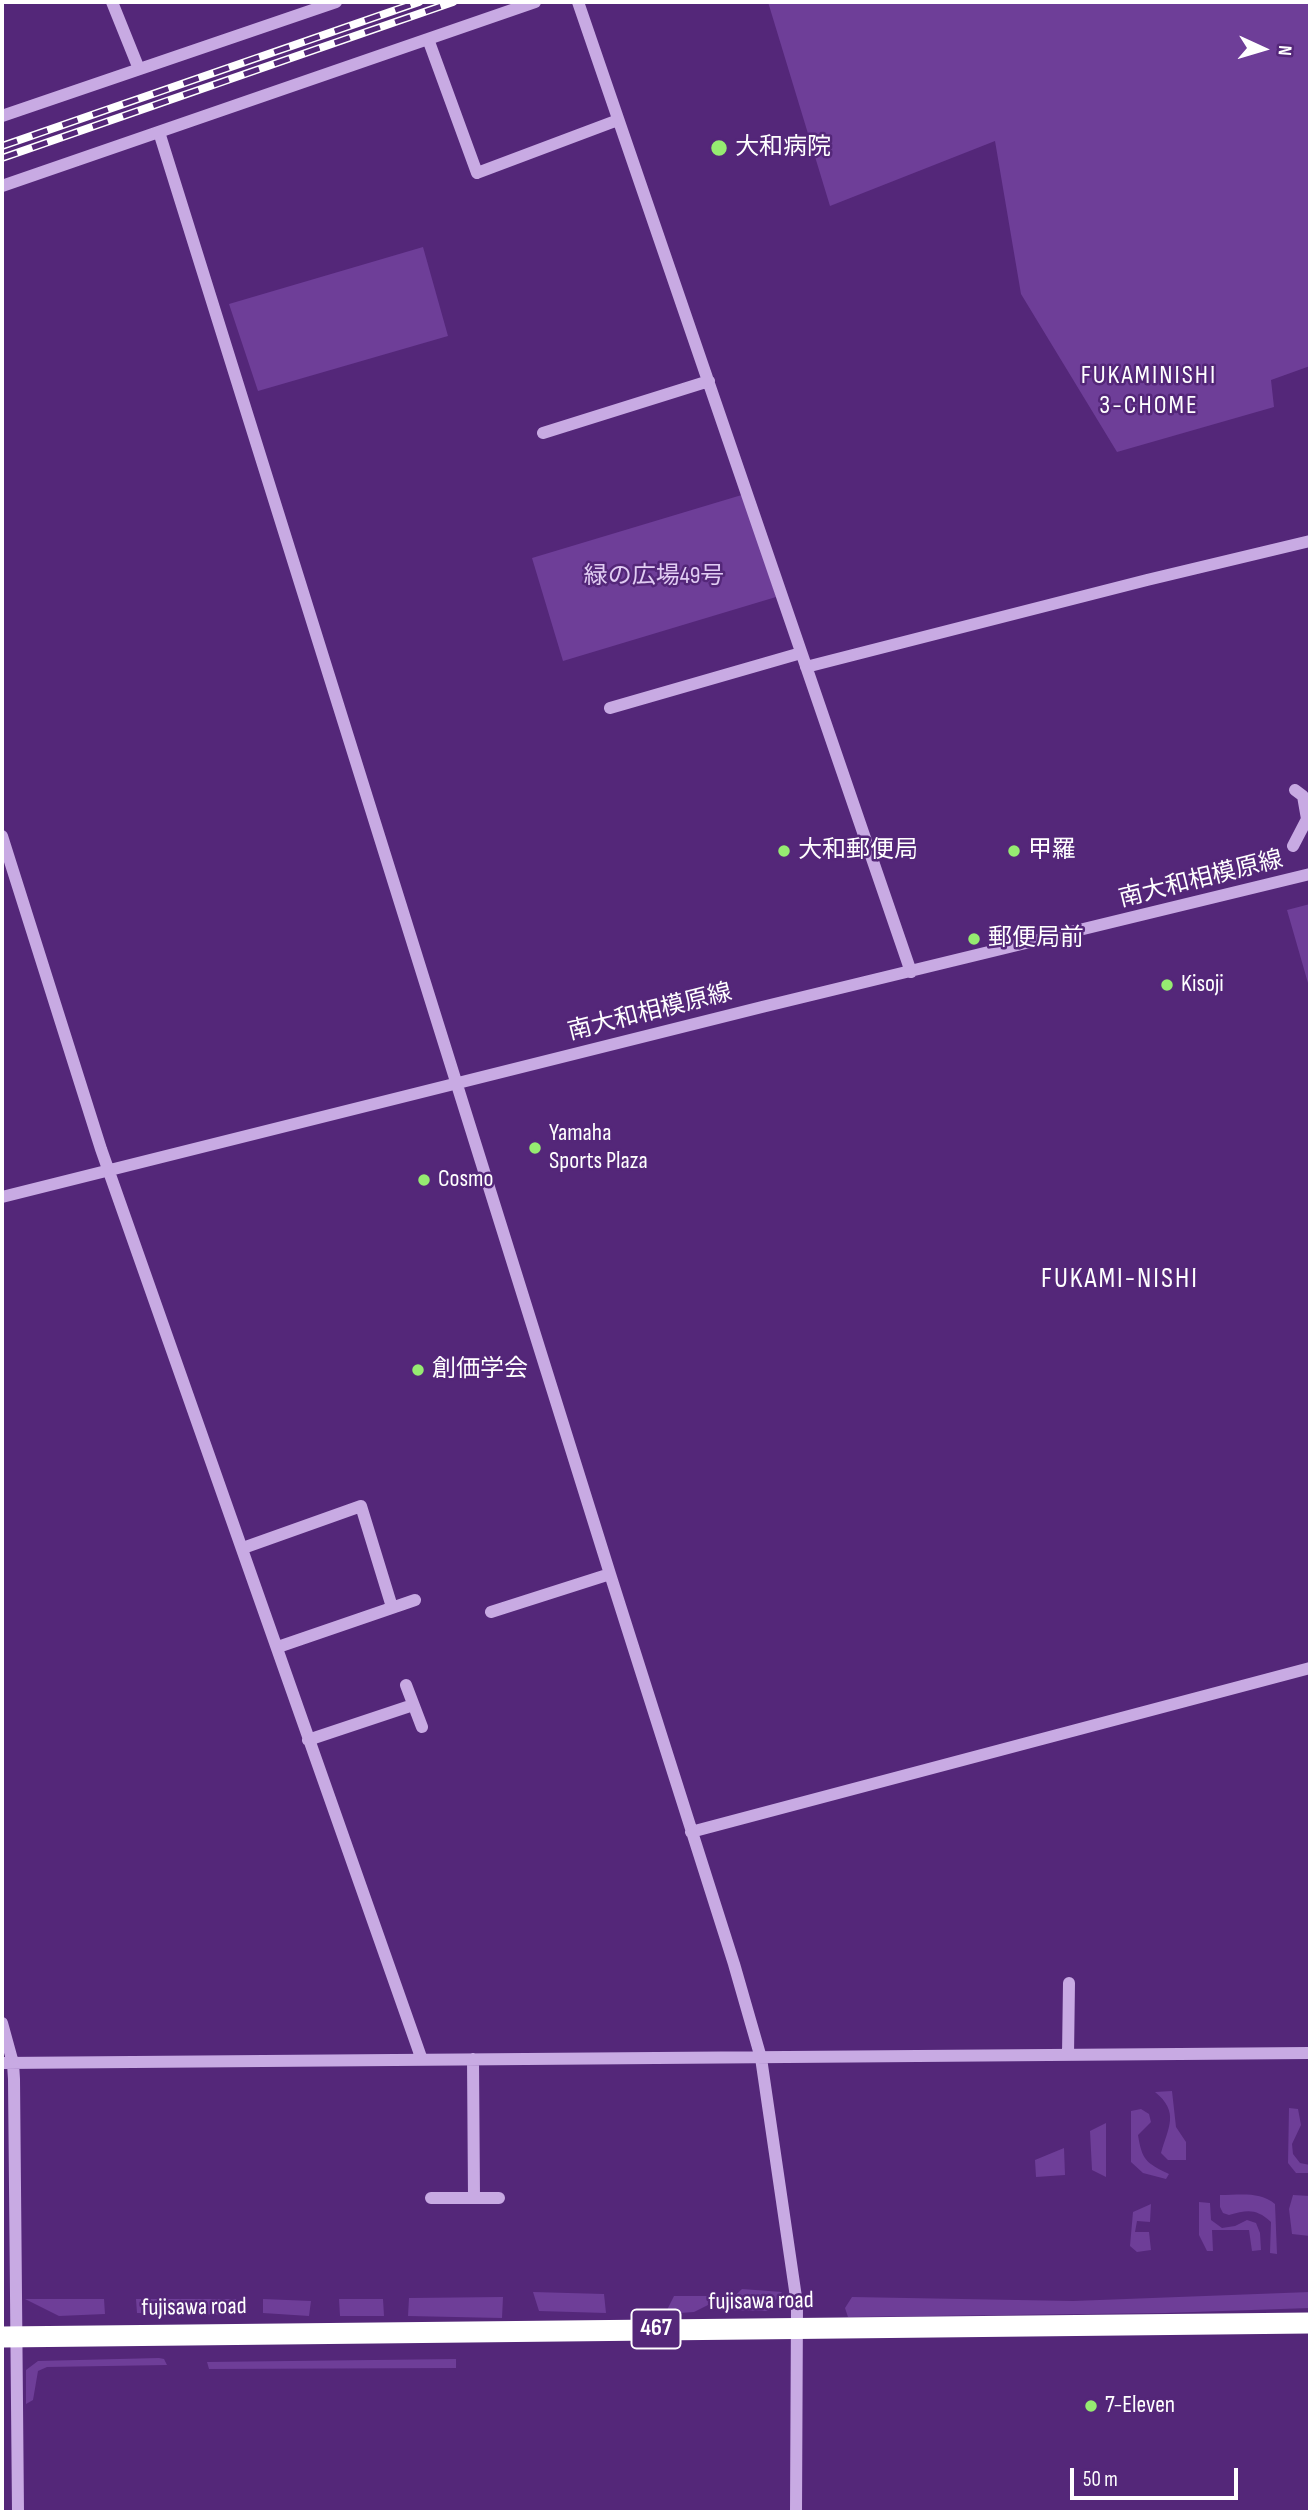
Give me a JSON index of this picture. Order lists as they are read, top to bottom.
{
  "streets": {
    "highway": ["fujisawa road", "467"],
    "street": ["南大和相模原線"]
  },
  "districts": ["FUKAMINISHI 3-CHOME", "FUKAMI-NISHI"],
  "parks": ["緑の広場49号"],
  "places": [
    "大和病院",
    "大和郵便局",
    "甲羅",
    "郵便局前",
    "Kisoji",
    "Yamaha Sports Plaza",
    "Cosmo",
    "創価学会",
    "7-Eleven"
  ],
  "scale_bar": "50 m",
  "north": "right"
}
